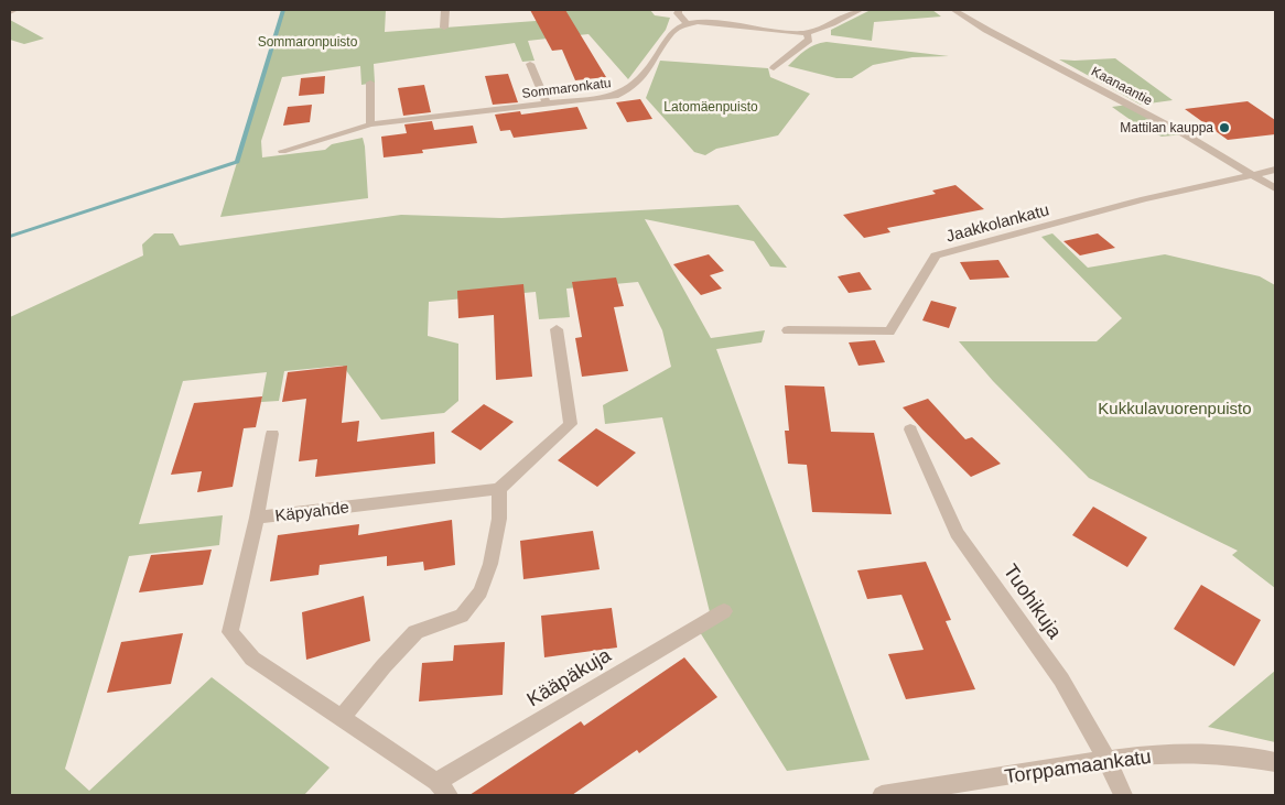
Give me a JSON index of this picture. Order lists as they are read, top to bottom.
{
  "streets": {
    "street": [
      "Kaanaantie",
      "Sommaronkatu",
      "Jaakkolankatu",
      "Käpyahde",
      "Tuohikuja",
      "Kääpäkuja",
      "Torppamaankatu"
    ]
  },
  "crossings": [
    ["Kaanaantie", "Jaakkolankatu"],
    ["Käpyahde", "Kääpäkuja"],
    ["Tuohikuja", "Torppamaankatu"]
  ],
  "parks": ["Sommaronpuisto", "Latomäenpuisto", "Kukkulavuorenpuisto"],
  "places": ["Mattilan kauppa"]
}
